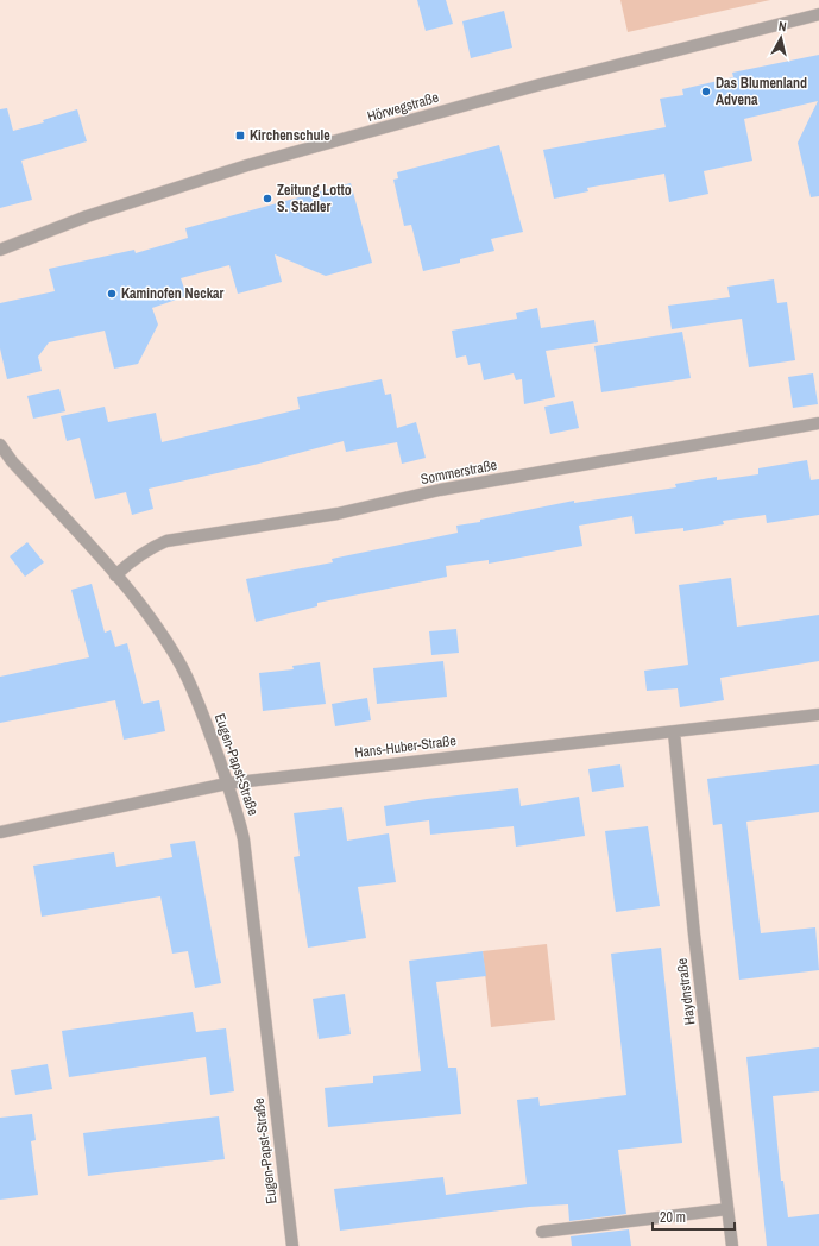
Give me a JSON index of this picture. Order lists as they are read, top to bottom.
{
  "streets": {
    "street": [
      "Hörwegstraße",
      "Sommerstraße",
      "Hans-Huber-Straße",
      "Eugen-Papst-Straße",
      "Haydnstraße"
    ]
  },
  "crossings": [
    ["Sommerstraße", "Eugen-Papst-Straße"],
    ["Hans-Huber-Straße", "Eugen-Papst-Straße"],
    ["Hans-Huber-Straße", "Haydnstraße"]
  ],
  "places": {
    "other": ["Das Blumenland Advena", "Zeitung Lotto S. Stadler", "Kaminofen Neckar"],
    "transit": ["Kirchenschule"]
  },
  "scale_bar": "20 m",
  "north": "top"
}
